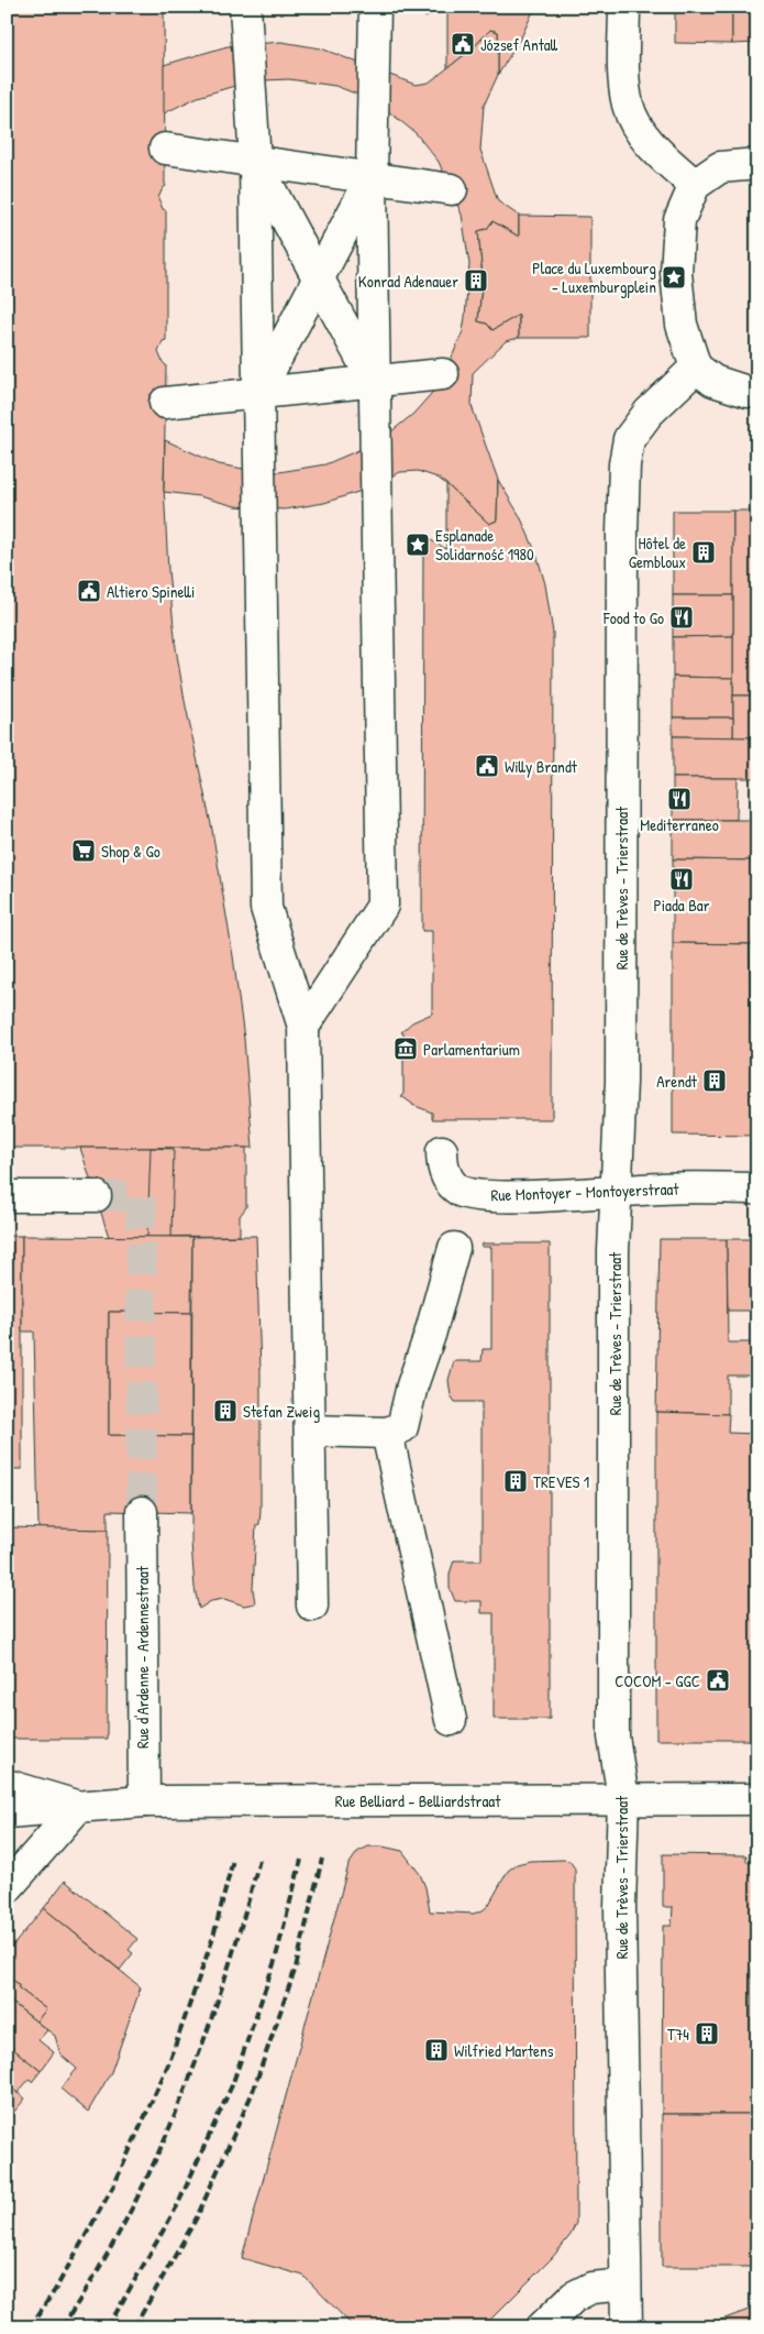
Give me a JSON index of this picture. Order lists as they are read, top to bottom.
{
  "streets": {
    "street": [
      "Rue de Trèves - Trierstraat",
      "Rue Montoyer - Montoyerstraat",
      "Rue d'Ardenne - Ardennestraat",
      "Rue Belliard - Belliardstraat"
    ]
  },
  "crossings": [
    ["Rue de Trèves - Trierstraat", "Rue Montoyer - Montoyerstraat"],
    ["Rue de Trèves - Trierstraat", "Rue Belliard - Belliardstraat"],
    ["Rue d'Ardenne - Ardennestraat", "Rue Belliard - Belliardstraat"]
  ],
  "places": {
    "public building": [
      "József Antall",
      "Altiero Spinelli",
      "Willy Brandt",
      "COCOM - GGC"
    ],
    "place": ["Place du Luxembourg - Luxemburgplein", "Esplanade Solidarność 1980"],
    "building": [
      "Konrad Adenauer",
      "Hôtel de Gembloux",
      "Arendt",
      "Stefan Zweig",
      "TREVES 1",
      "T74",
      "Wilfried Martens"
    ],
    "restaurant": ["Food to Go", "Mediterraneo", "Piada Bar"],
    "supermarket": ["Shop & Go"],
    "museum": ["Parlamentarium"]
  }
}
